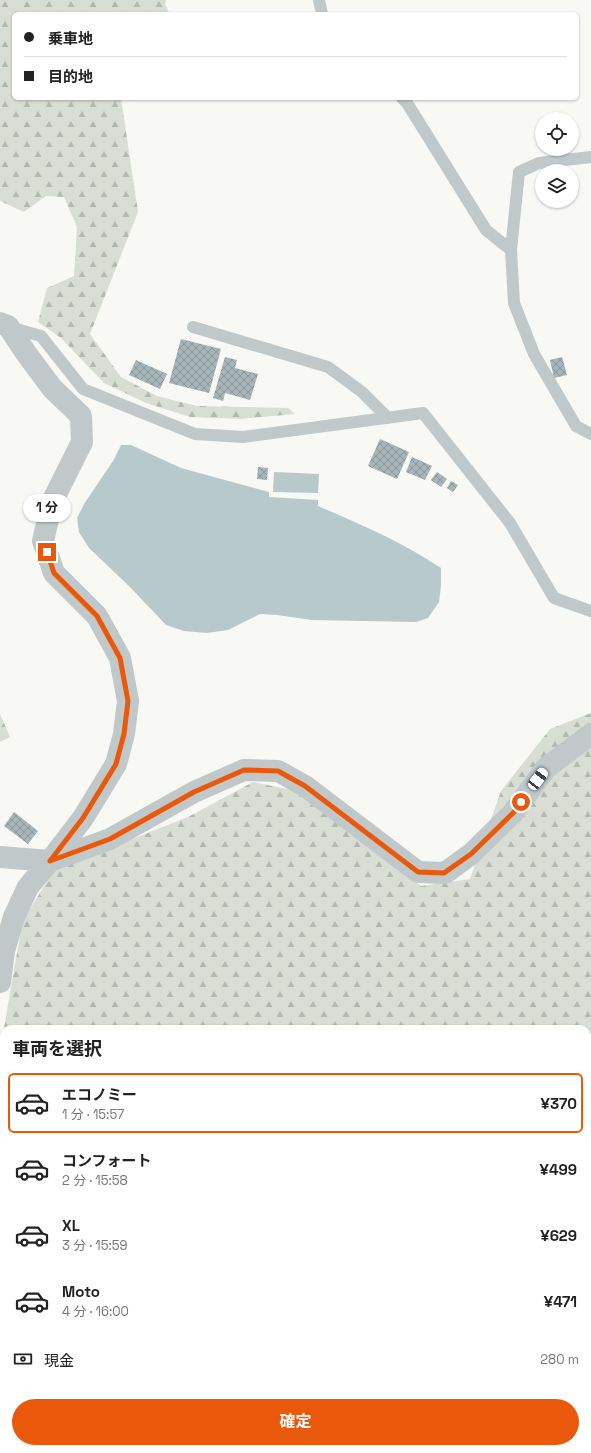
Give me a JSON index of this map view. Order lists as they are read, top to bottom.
{
  "page": {
    "banner": ["乗車地", "目的地"],
    "bubble": "1 分",
    "heading": "車両を選択",
    "list": [
      {
        "name": "エコノミー",
        "note": "1 分 · 15:57",
        "value": "¥370"
      },
      {
        "name": "コンフォート",
        "note": "2 分 · 15:58",
        "value": "¥499"
      },
      {
        "name": "XL",
        "note": "3 分 · 15:59",
        "value": "¥629"
      },
      {
        "name": "Moto",
        "note": "4 分 · 16:00",
        "value": "¥471"
      }
    ],
    "pay": ["現金", "280 m"],
    "buttons": "確定"
  }
}
